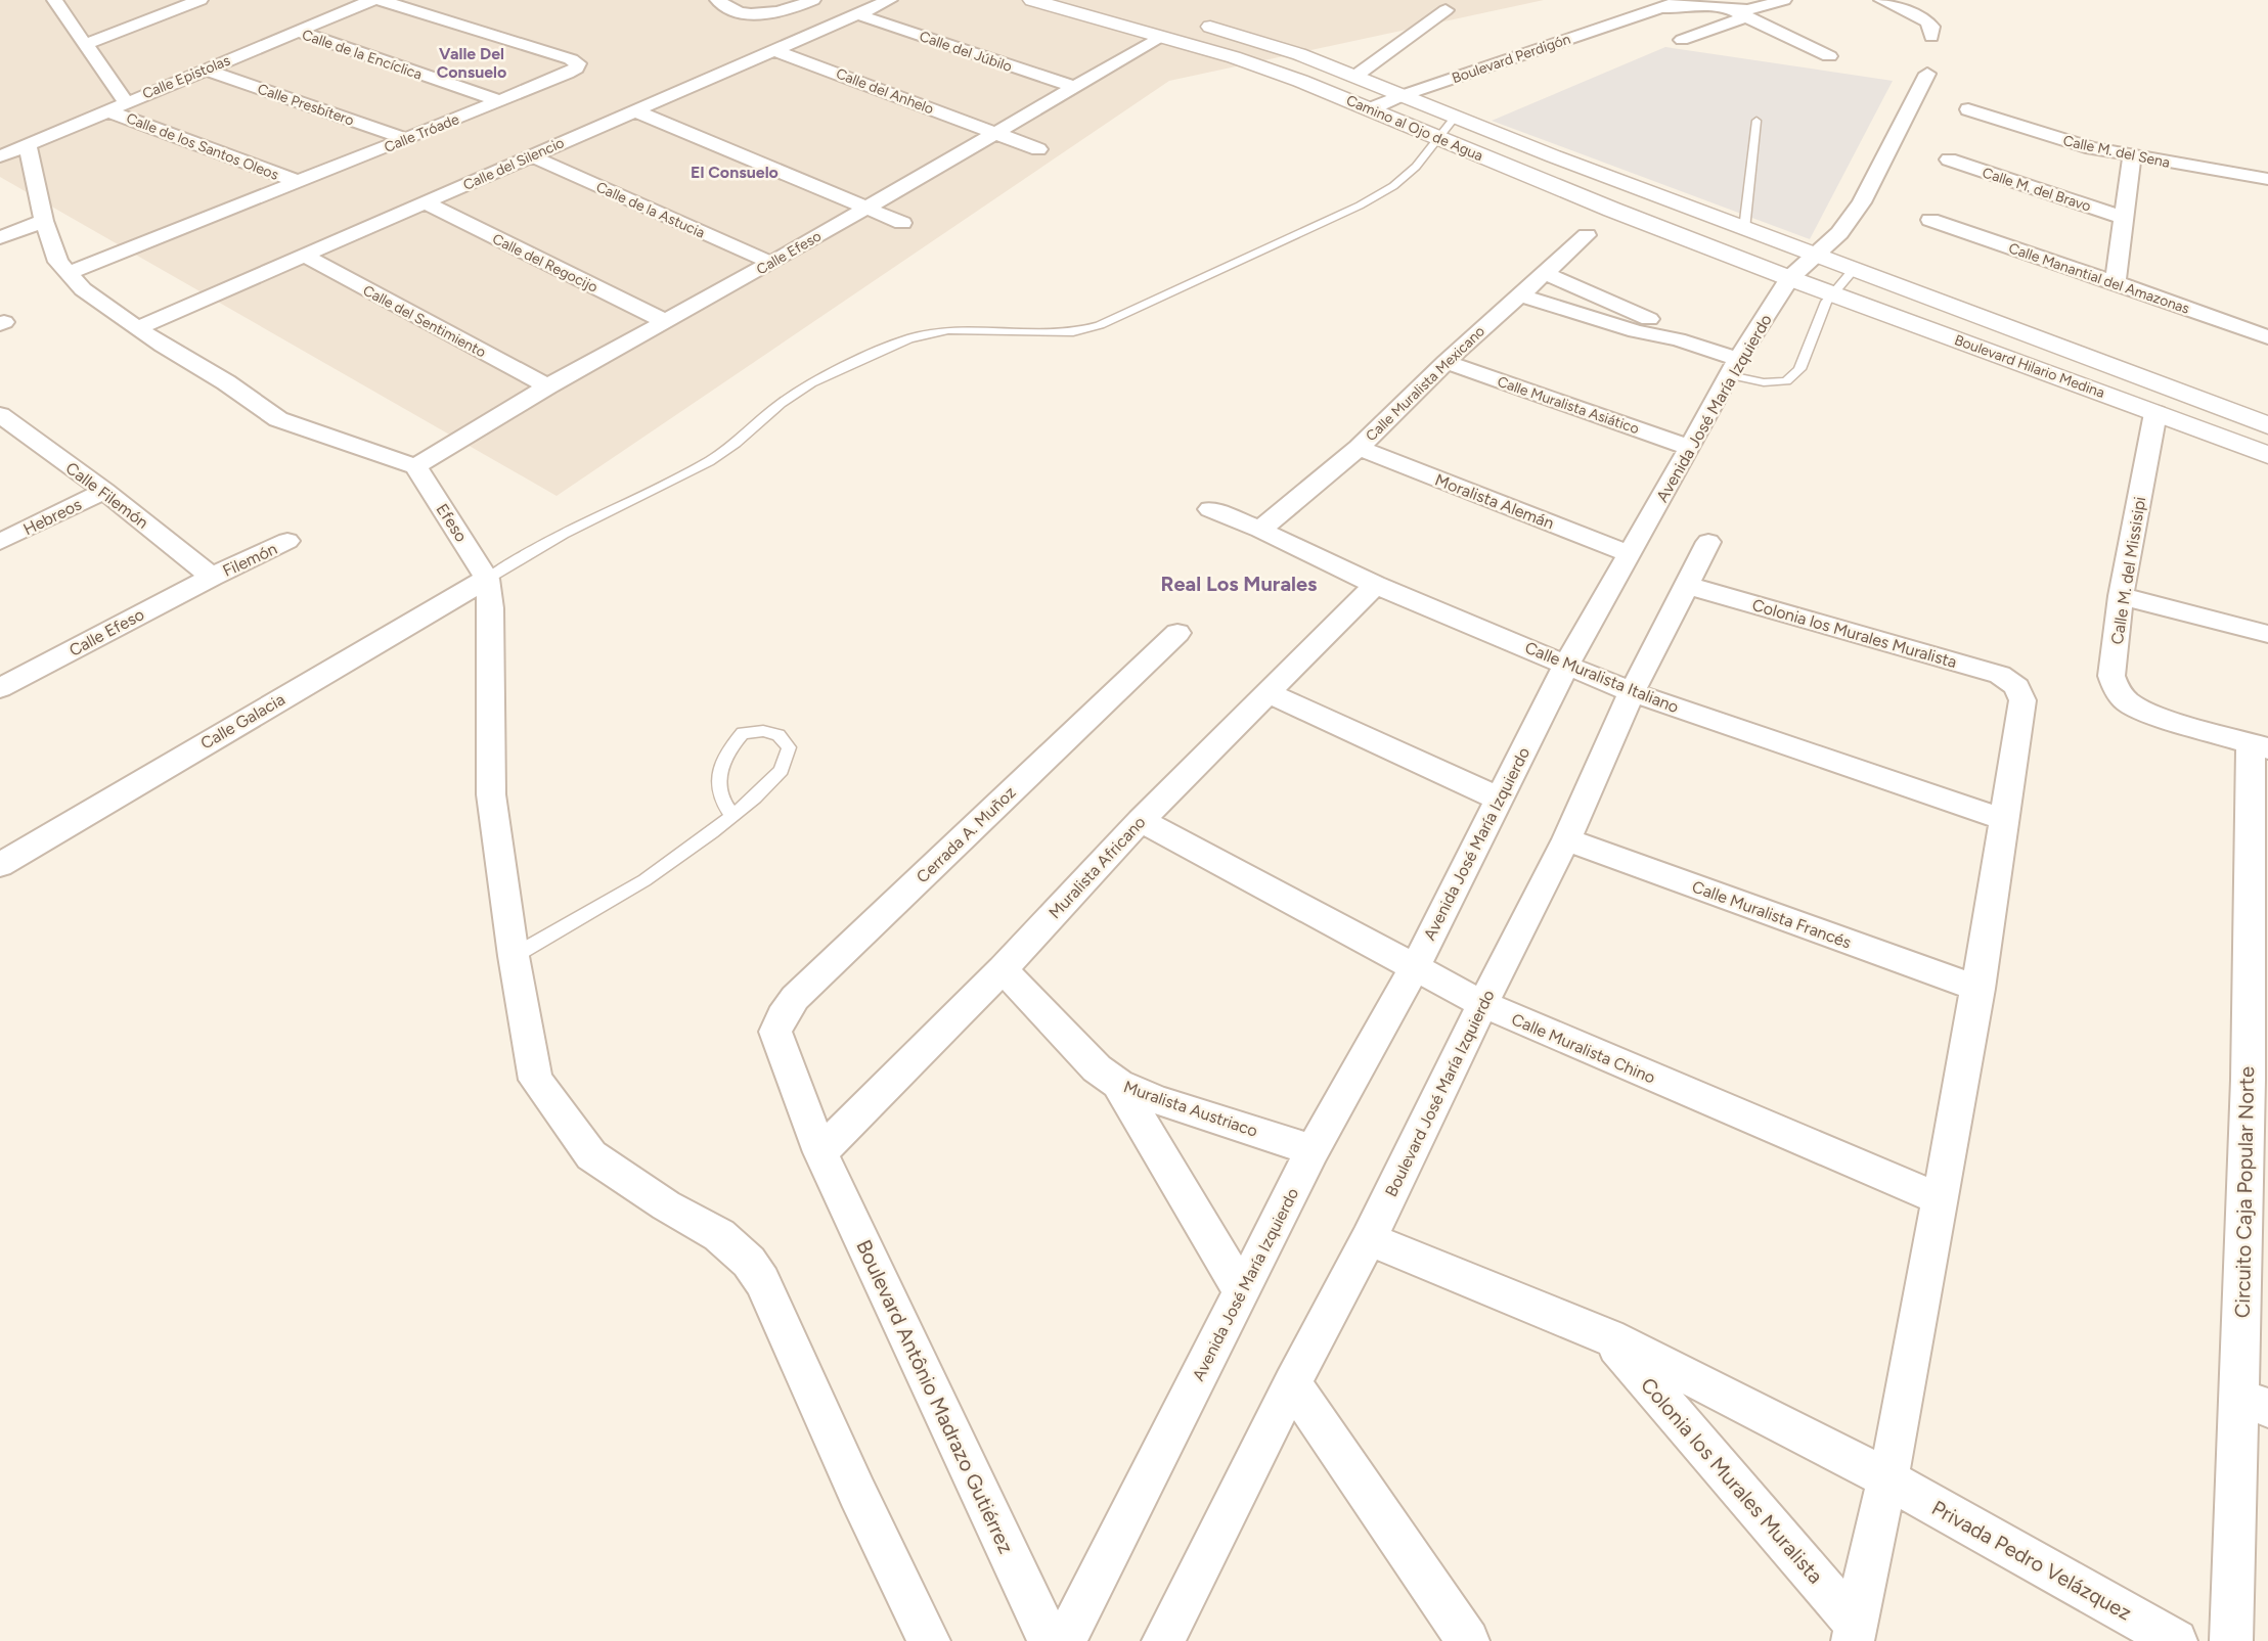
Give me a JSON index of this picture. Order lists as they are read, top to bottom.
{
  "streets": {
    "street": [
      "Calle del Júbilo",
      "Calle de la Encíclica",
      "Boulevard Perdigón",
      "Calle Epistolas",
      "Calle del Anhelo",
      "Calle Presbítero",
      "Camino al Ojo de Agua",
      "Calle Tróade",
      "Calle de los Santos Oleos",
      "Calle M. del Sena",
      "Calle del Silencio",
      "Calle M. del Bravo",
      "Calle de la Astucia",
      "Calle Efeso",
      "Calle del Regocijo",
      "Calle Manantial del Amazonas",
      "Calle del Sentimiento",
      "Boulevard Hilario Medina",
      "Calle Muralista Mexicano",
      "Calle Muralista Asiático",
      "Avenida José María Izquierdo",
      "Calle Filemón",
      "Moralista Alemán",
      "Hebreos",
      "Efeso",
      "Filemón",
      "Calle M. del Missisipi",
      "Colonia los Murales Muralista",
      "Calle Muralista Italiano",
      "Calle Galacia",
      "Cerrada A. Muñoz",
      "Muralista Africano",
      "Calle Muralista Francés",
      "Calle Muralista Chino",
      "Boulevard José María Izquierdo",
      "Muralista Austriaco",
      "Circuito Caja Popular Norte",
      "Boulevard Antônio Madrazo Gutiérrez",
      "Privada Pedro Velázquez"
    ]
  },
  "crossings": [
    ["Calle del Júbilo", "Calle del Silencio"],
    ["Calle del Júbilo", "Calle Efeso"],
    ["Calle de la Encíclica", "Calle Epistolas"],
    ["Calle de la Encíclica", "Calle Tróade"],
    ["Boulevard Perdigón", "Camino al Ojo de Agua"],
    ["Calle Epistolas", "Calle Presbítero"],
    ["Calle Epistolas", "Calle de los Santos Oleos"],
    ["Calle del Anhelo", "Calle del Silencio"],
    ["Calle del Anhelo", "Calle Efeso"],
    ["Calle Presbítero", "Calle Tróade"],
    ["Camino al Ojo de Agua", "Calle Efeso"],
    ["Camino al Ojo de Agua", "Boulevard Hilario Medina"],
    ["Camino al Ojo de Agua", "Avenida José María Izquierdo"],
    ["Calle Tróade", "Calle de los Santos Oleos"],
    ["Calle del Silencio", "Calle de la Astucia"],
    ["Calle del Silencio", "Calle del Regocijo"],
    ["Calle del Silencio", "Calle del Sentimiento"],
    ["Calle de la Astucia", "Calle Efeso"],
    ["Calle Efeso", "Calle del Regocijo"],
    ["Calle Efeso", "Calle del Sentimiento"],
    ["Calle Efeso", "Calle Filemón"],
    ["Calle Efeso", "Efeso"],
    ["Calle Efeso", "Filemón"],
    ["Boulevard Hilario Medina", "Avenida José María Izquierdo"],
    ["Boulevard Hilario Medina", "Calle M. del Missisipi"],
    ["Calle Muralista Mexicano", "Calle Muralista Asiático"],
    ["Calle Muralista Mexicano", "Moralista Alemán"],
    ["Calle Muralista Mexicano", "Calle Muralista Italiano"],
    ["Calle Muralista Asiático", "Avenida José María Izquierdo"],
    ["Avenida José María Izquierdo", "Moralista Alemán"],
    ["Avenida José María Izquierdo", "Calle Muralista Italiano"],
    ["Avenida José María Izquierdo", "Calle Muralista Chino"],
    ["Avenida José María Izquierdo", "Muralista Austriaco"],
    ["Calle Filemón", "Hebreos"],
    ["Calle Filemón", "Filemón"],
    ["Efeso", "Calle Galacia"],
    ["Calle M. del Missisipi", "Circuito Caja Popular Norte"],
    ["Colonia los Murales Muralista", "Calle Muralista Italiano"],
    ["Colonia los Murales Muralista", "Boulevard José María Izquierdo"],
    ["Colonia los Murales Muralista", "Privada Pedro Velázquez"],
    ["Calle Muralista Italiano", "Muralista Africano"],
    ["Calle Muralista Italiano", "Boulevard José María Izquierdo"],
    ["Cerrada A. Muñoz", "Boulevard Antônio Madrazo Gutiérrez"],
    ["Muralista Africano", "Calle Muralista Chino"],
    ["Muralista Africano", "Muralista Austriaco"],
    ["Muralista Africano", "Boulevard Antônio Madrazo Gutiérrez"],
    ["Calle Muralista Francés", "Boulevard José María Izquierdo"],
    ["Calle Muralista Chino", "Boulevard José María Izquierdo"]
  ],
  "districts": ["Valle Del Consuelo", "El Consuelo", "Real Los Murales"]
}
